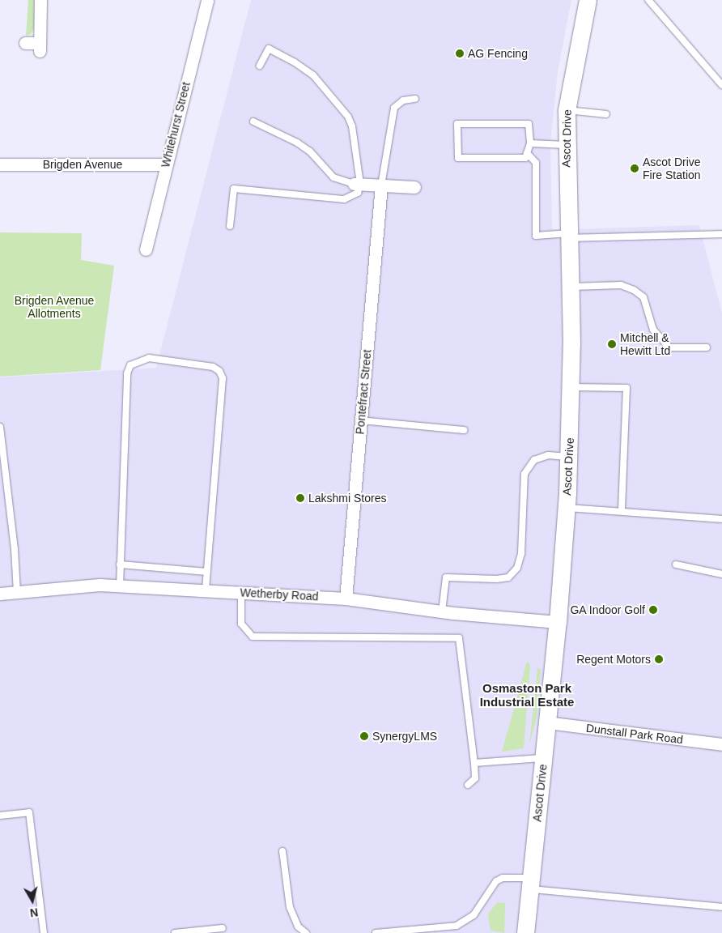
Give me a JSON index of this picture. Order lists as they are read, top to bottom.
{
  "streets": {
    "street": [
      "Whitehurst Street",
      "Ascot Drive",
      "Brigden Avenue",
      "Pontefract Street",
      "Wetherby Road",
      "Dunstall Park Road"
    ]
  },
  "crossings": [
    ["Whitehurst Street", "Brigden Avenue"],
    ["Ascot Drive", "Wetherby Road"],
    ["Ascot Drive", "Dunstall Park Road"],
    ["Pontefract Street", "Wetherby Road"]
  ],
  "districts": ["Osmaston Park Industrial Estate"],
  "parks": ["Brigden Avenue Allotments"],
  "places": [
    "AG Fencing",
    "Ascot Drive Fire Station",
    "Mitchell & Hewitt Ltd",
    "Lakshmi Stores",
    "GA Indoor Golf",
    "Regent Motors",
    "SynergyLMS"
  ],
  "north": "bottom"
}
